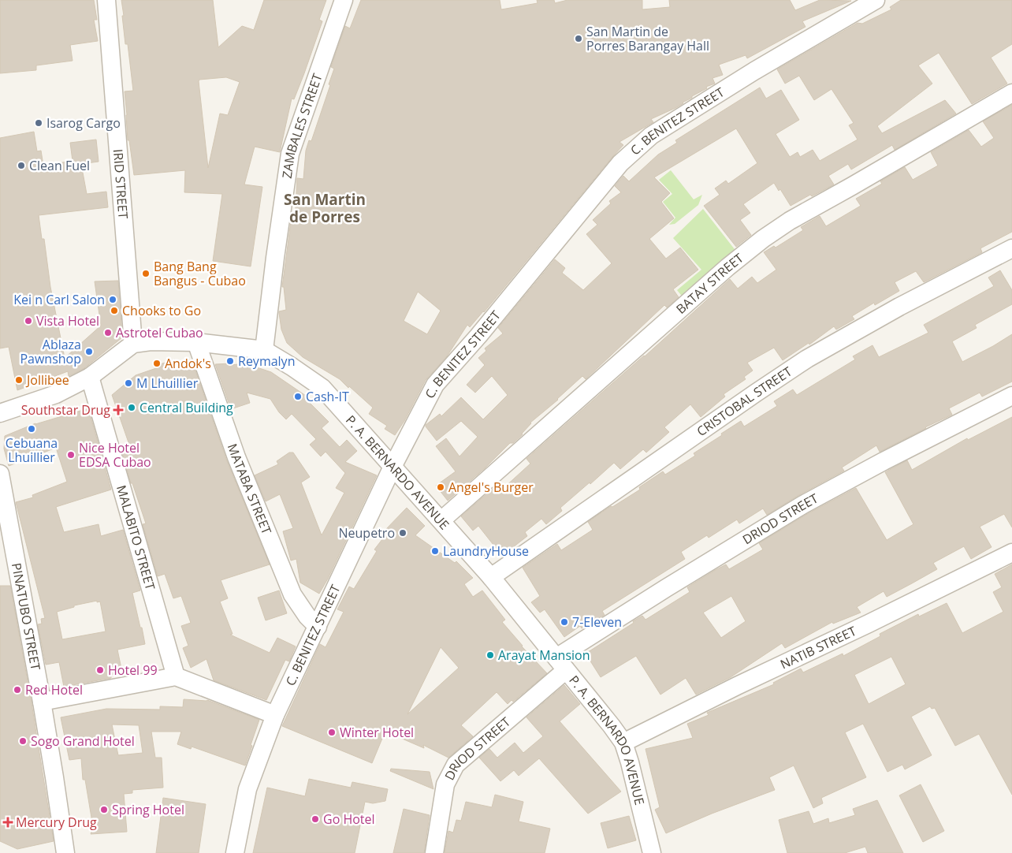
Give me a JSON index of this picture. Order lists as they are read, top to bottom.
{
  "streets": {
    "street": [
      "C. BENITEZ STREET",
      "ZAMBALES STREET",
      "IRID STREET",
      "BATAY STREET",
      "CRISTOBAL STREET",
      "P. A. BERNARDO AVENUE",
      "MATABA STREET",
      "DRIOD STREET",
      "MALABITO STREET",
      "PINATUBO STREET",
      "NATIB STREET"
    ]
  },
  "crossings": [
    ["C. BENITEZ STREET", "P. A. BERNARDO AVENUE"],
    ["C. BENITEZ STREET", "MATABA STREET"],
    ["ZAMBALES STREET", "P. A. BERNARDO AVENUE"],
    ["IRID STREET", "P. A. BERNARDO AVENUE"],
    ["BATAY STREET", "P. A. BERNARDO AVENUE"],
    ["CRISTOBAL STREET", "P. A. BERNARDO AVENUE"],
    ["P. A. BERNARDO AVENUE", "MATABA STREET"],
    ["P. A. BERNARDO AVENUE", "DRIOD STREET"],
    ["P. A. BERNARDO AVENUE", "NATIB STREET"]
  ],
  "districts": ["San Martin de Porres"],
  "places": {
    "other": [
      "San Martin de Porres Barangay Hall",
      "Isarog Cargo",
      "Clean Fuel",
      "Bang Bang Bangus - Cubao",
      "Kei n Carl Salon",
      "Chooks to Go",
      "Vista Hotel",
      "Astrotel Cubao",
      "Ablaza Pawnshop",
      "Reymalyn",
      "Andok's",
      "Jollibee",
      "M Lhuillier",
      "Cash-IT",
      "Central Building",
      "Cebuana Lhuillier",
      "Nice Hotel EDSA Cubao",
      "Angel's Burger",
      "Neupetro",
      "LaundryHouse",
      "7-Eleven",
      "Arayat Mansion",
      "Hotel 99",
      "Red Hotel",
      "Winter Hotel",
      "Sogo Grand Hotel",
      "Spring Hotel",
      "Go Hotel"
    ],
    "health": ["Southstar Drug", "Mercury Drug"]
  }
}
